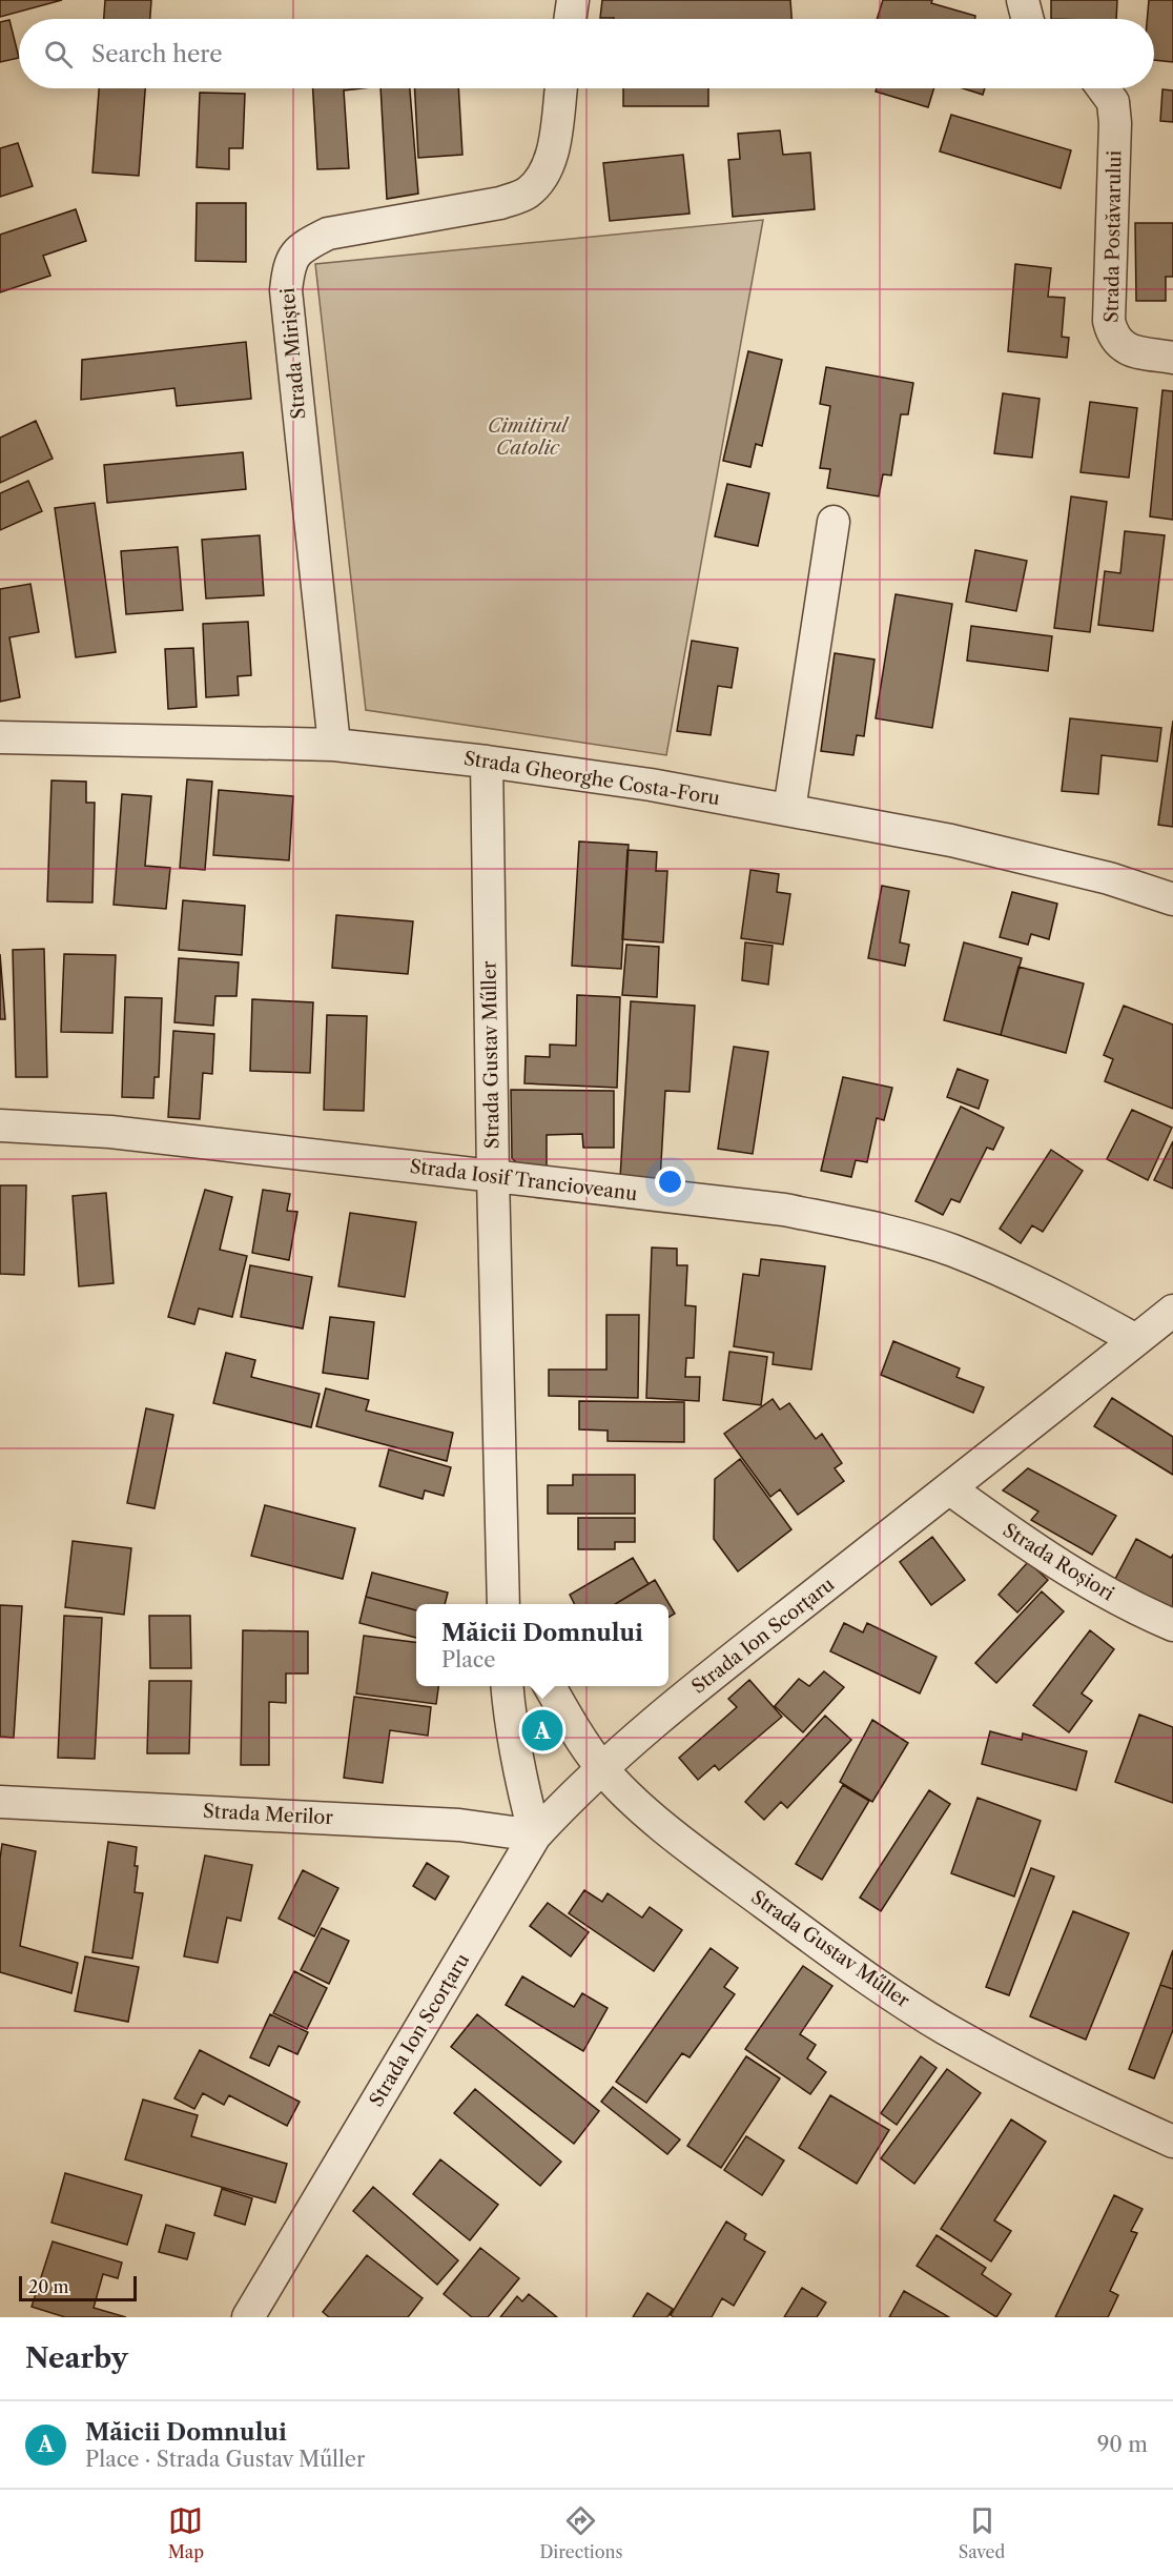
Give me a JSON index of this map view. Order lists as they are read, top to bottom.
{
  "streets": {
    "street": [
      "Strada Postăvarului",
      "Strada Miriștei",
      "Strada Gheorghe Costa-Foru",
      "Strada Gustav Műller",
      "Strada Iosif Trancioveanu",
      "Strada Roșiori",
      "Strada Ion Scorțaru",
      "Strada Merilor"
    ]
  },
  "crossings": [
    ["Strada Miriștei", "Strada Gheorghe Costa-Foru"],
    ["Strada Gheorghe Costa-Foru", "Strada Gustav Műller"],
    ["Strada Gustav Műller", "Strada Iosif Trancioveanu"],
    ["Strada Gustav Műller", "Strada Ion Scorțaru"],
    ["Strada Iosif Trancioveanu", "Strada Ion Scorțaru"],
    ["Strada Roșiori", "Strada Ion Scorțaru"],
    ["Strada Ion Scorțaru", "Strada Merilor"]
  ],
  "parks": ["Cimitirul Catolic"],
  "scale_bar": "20 m",
  "page": {
    "search": "Search here",
    "popup": ["Măicii Domnului", "Place"],
    "pins": "A",
    "scale": "20 m",
    "heading": "Nearby",
    "list": [
      {
        "mark": "A",
        "name": "Măicii Domnului",
        "note": "Place · Strada Gustav Műller",
        "value": "90 m"
      }
    ],
    "nav": ["Map", "Directions", "Saved"]
  }
}
